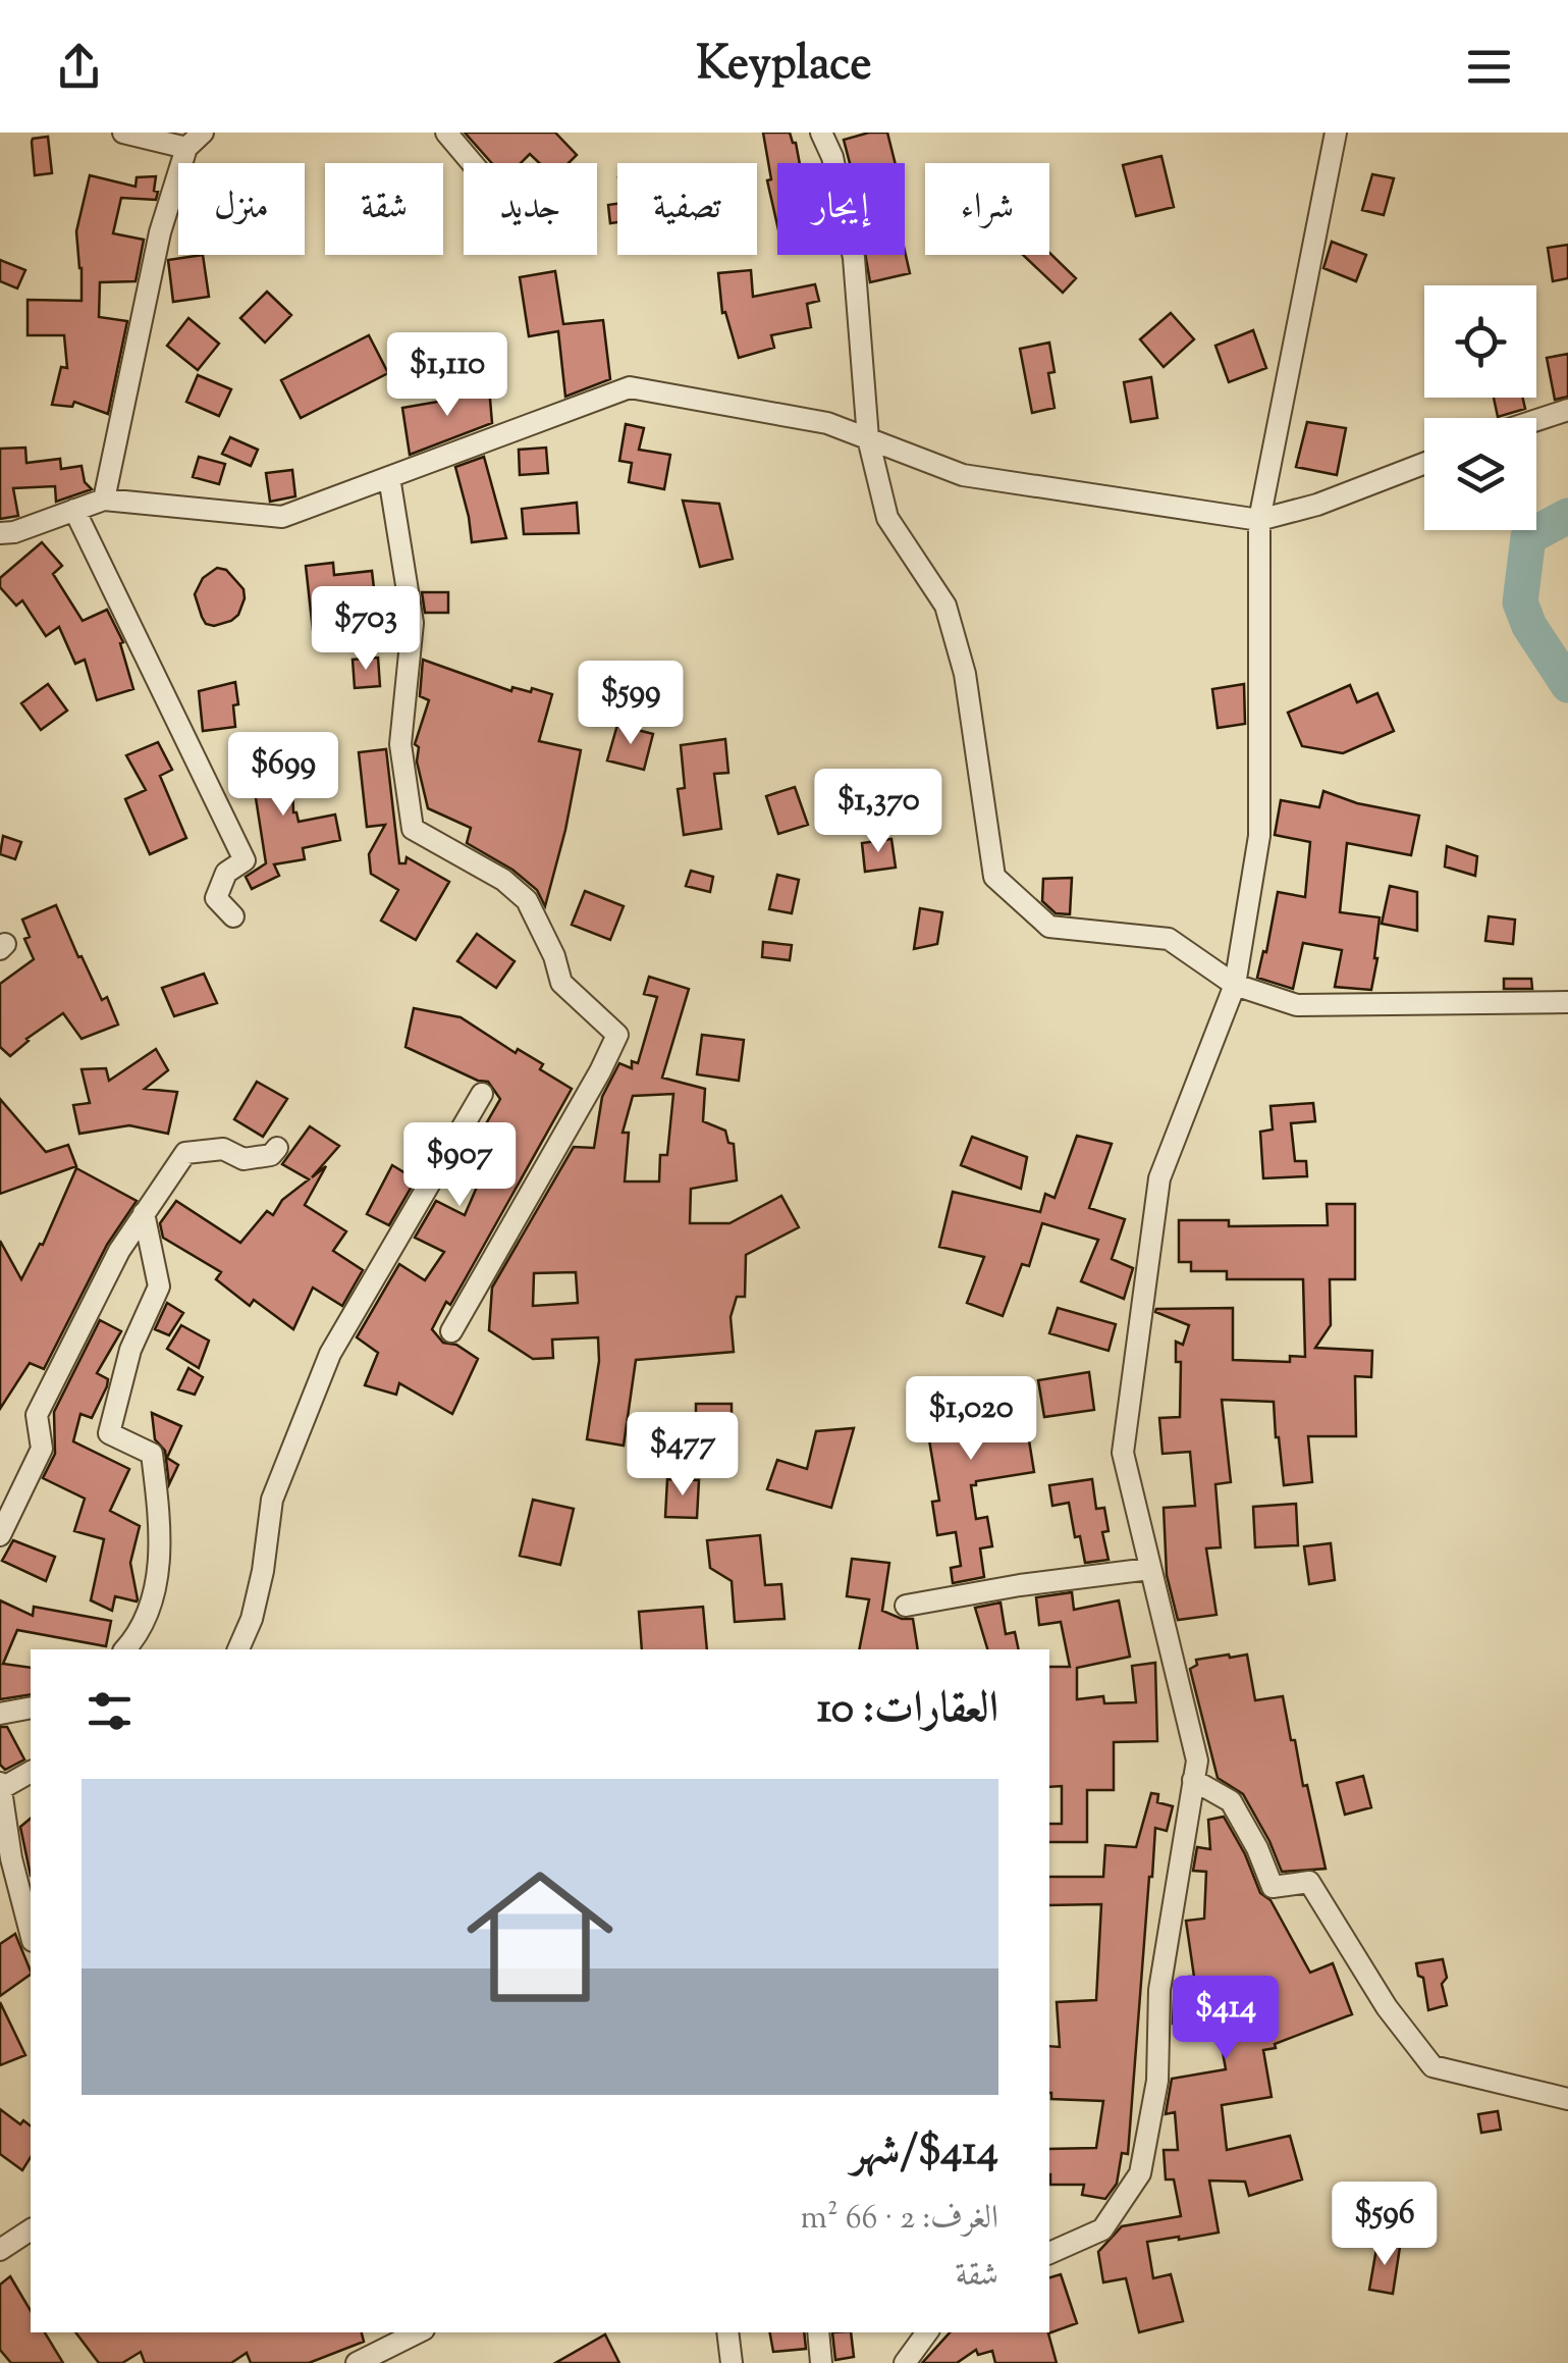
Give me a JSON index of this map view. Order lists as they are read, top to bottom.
{
  "page": {
    "header": "Keyplace",
    "chip": [
      "شراء",
      "إيجار",
      "تصفية",
      "جديد",
      "شقة",
      "منزل"
    ],
    "price": [
      "$1,110",
      "$703",
      "$599",
      "$699",
      "$1,370",
      "$907",
      "$1,020",
      "$477",
      "$414",
      "$596"
    ],
    "heading": "العقارات: 10",
    "list": [
      {
        "name": "$414/شهر",
        "note": "الغرف: 2 · 66 m² · شقة"
      }
    ]
  }
}
